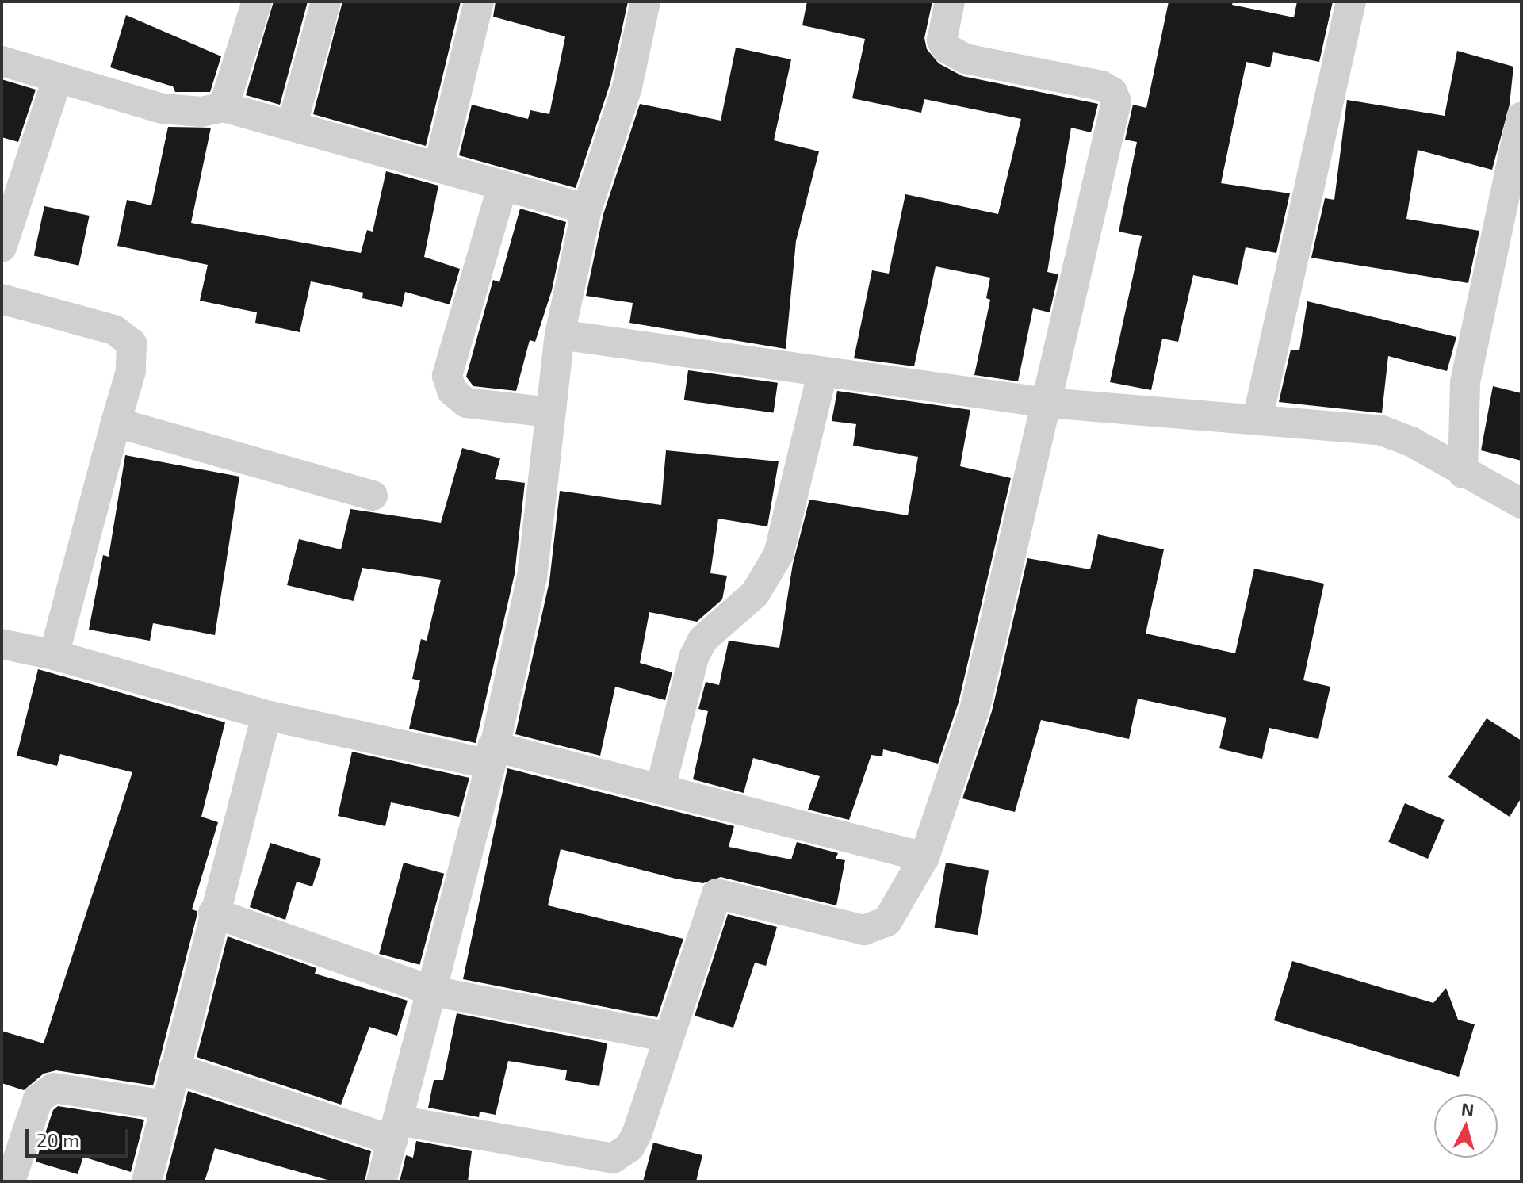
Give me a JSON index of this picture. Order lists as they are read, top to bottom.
{
  "scale_bar": "20 m",
  "north": "top"
}
